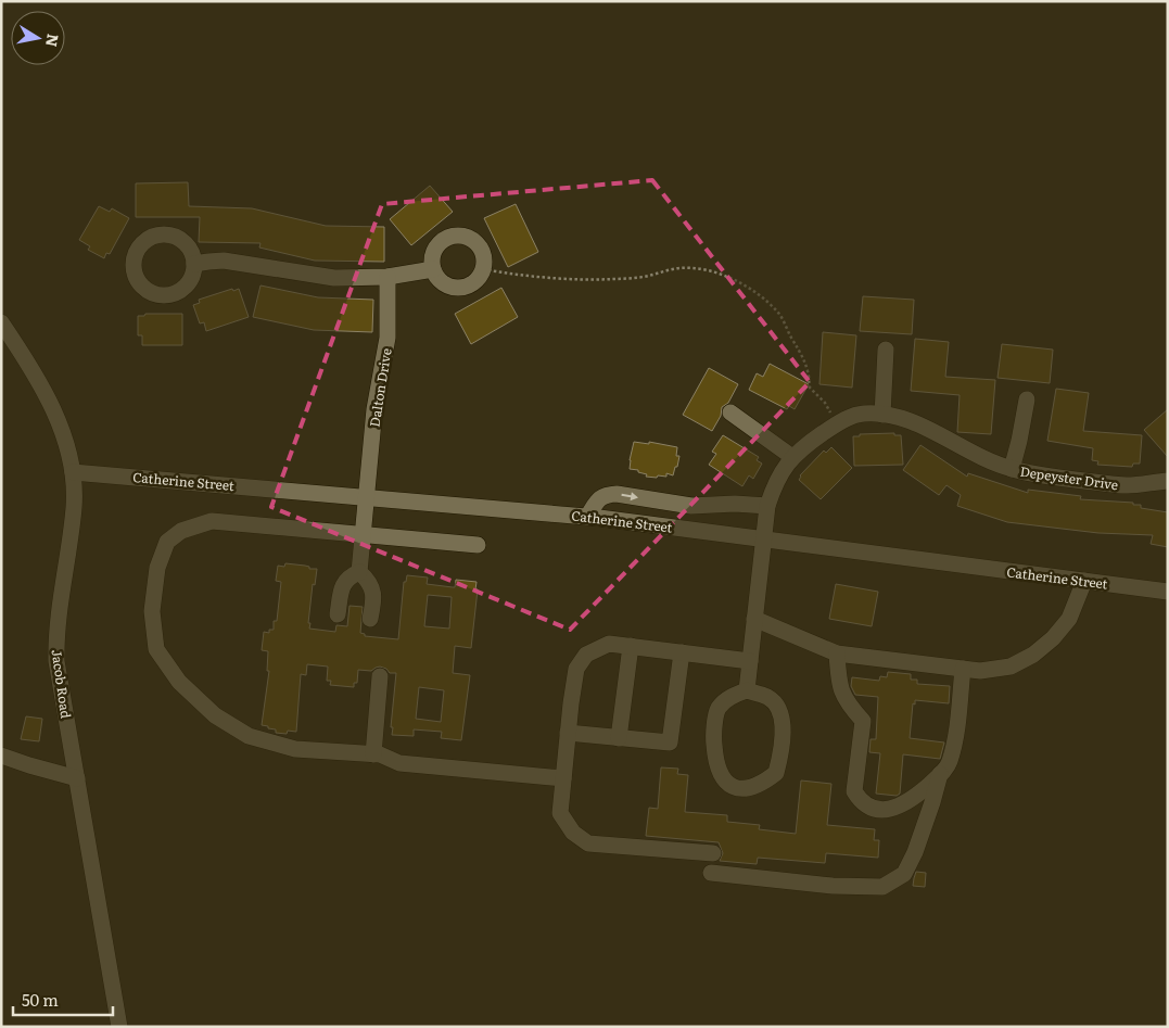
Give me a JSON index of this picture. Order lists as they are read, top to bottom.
{
  "streets": {
    "street": [
      "Dalton Drive",
      "Depeyster Drive",
      "Catherine Street",
      "Jacob Road"
    ]
  },
  "crossings": [
    ["Dalton Drive", "Catherine Street"],
    ["Depeyster Drive", "Catherine Street"],
    ["Catherine Street", "Jacob Road"]
  ],
  "scale_bar": "50 m",
  "north": "right"
}
